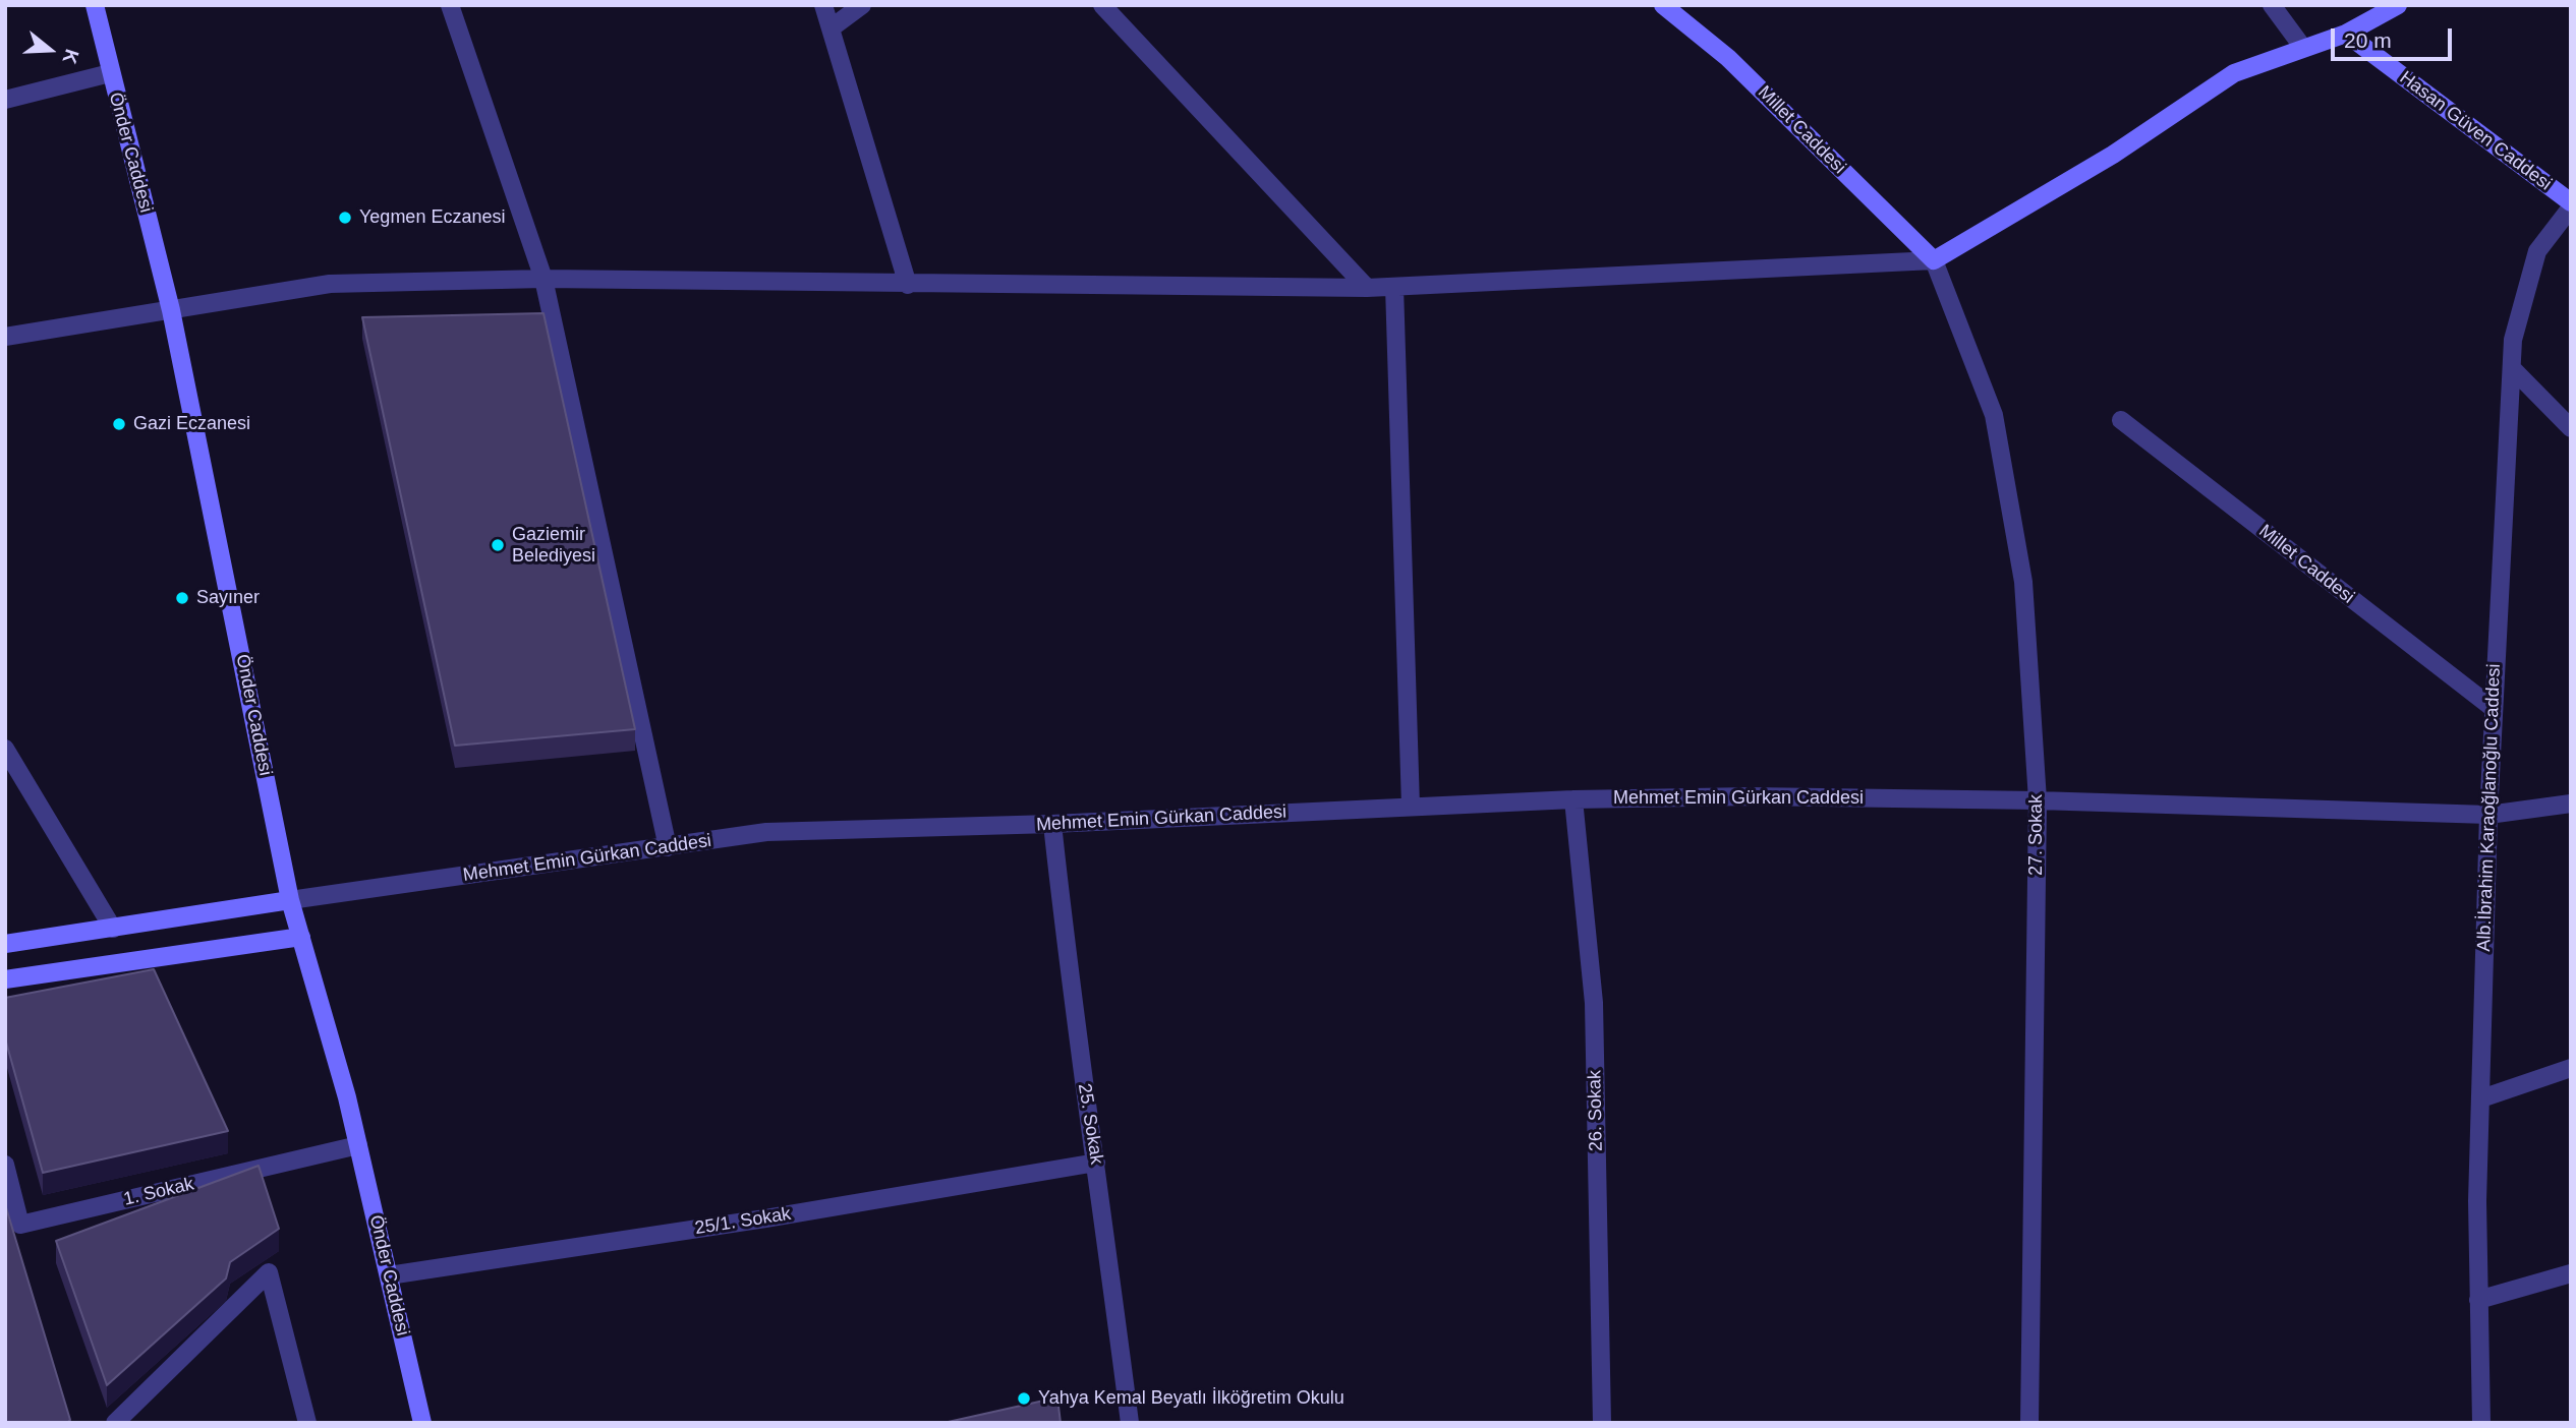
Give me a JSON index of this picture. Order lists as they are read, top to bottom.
{
  "streets": {
    "street": [
      "Millet Caddesi",
      "Hasan Güven Caddesi",
      "Önder Caddesi",
      "Mehmet Emin Gürkan Caddesi",
      "Alb.İbrahim Karaoğlanoğlu Caddesi",
      "27. Sokak",
      "26. Sokak",
      "25. Sokak",
      "1. Sokak",
      "25/1. Sokak"
    ]
  },
  "crossings": [
    ["Millet Caddesi", "Alb.İbrahim Karaoğlanoğlu Caddesi"],
    ["Millet Caddesi", "27. Sokak"],
    ["Hasan Güven Caddesi", "Alb.İbrahim Karaoğlanoğlu Caddesi"],
    ["Önder Caddesi", "Mehmet Emin Gürkan Caddesi"],
    ["Önder Caddesi", "1. Sokak"],
    ["Önder Caddesi", "25/1. Sokak"],
    ["Mehmet Emin Gürkan Caddesi", "Alb.İbrahim Karaoğlanoğlu Caddesi"],
    ["Mehmet Emin Gürkan Caddesi", "27. Sokak"],
    ["Mehmet Emin Gürkan Caddesi", "26. Sokak"],
    ["Mehmet Emin Gürkan Caddesi", "25. Sokak"],
    ["25. Sokak", "25/1. Sokak"]
  ],
  "places": [
    "Yegmen Eczanesi",
    "Gazi Eczanesi",
    "Gaziemir Belediyesi",
    "Sayıner",
    "Yahya Kemal Beyatlı İlköğretim Okulu"
  ],
  "scale_bar": "20 m",
  "north": "right"
}
